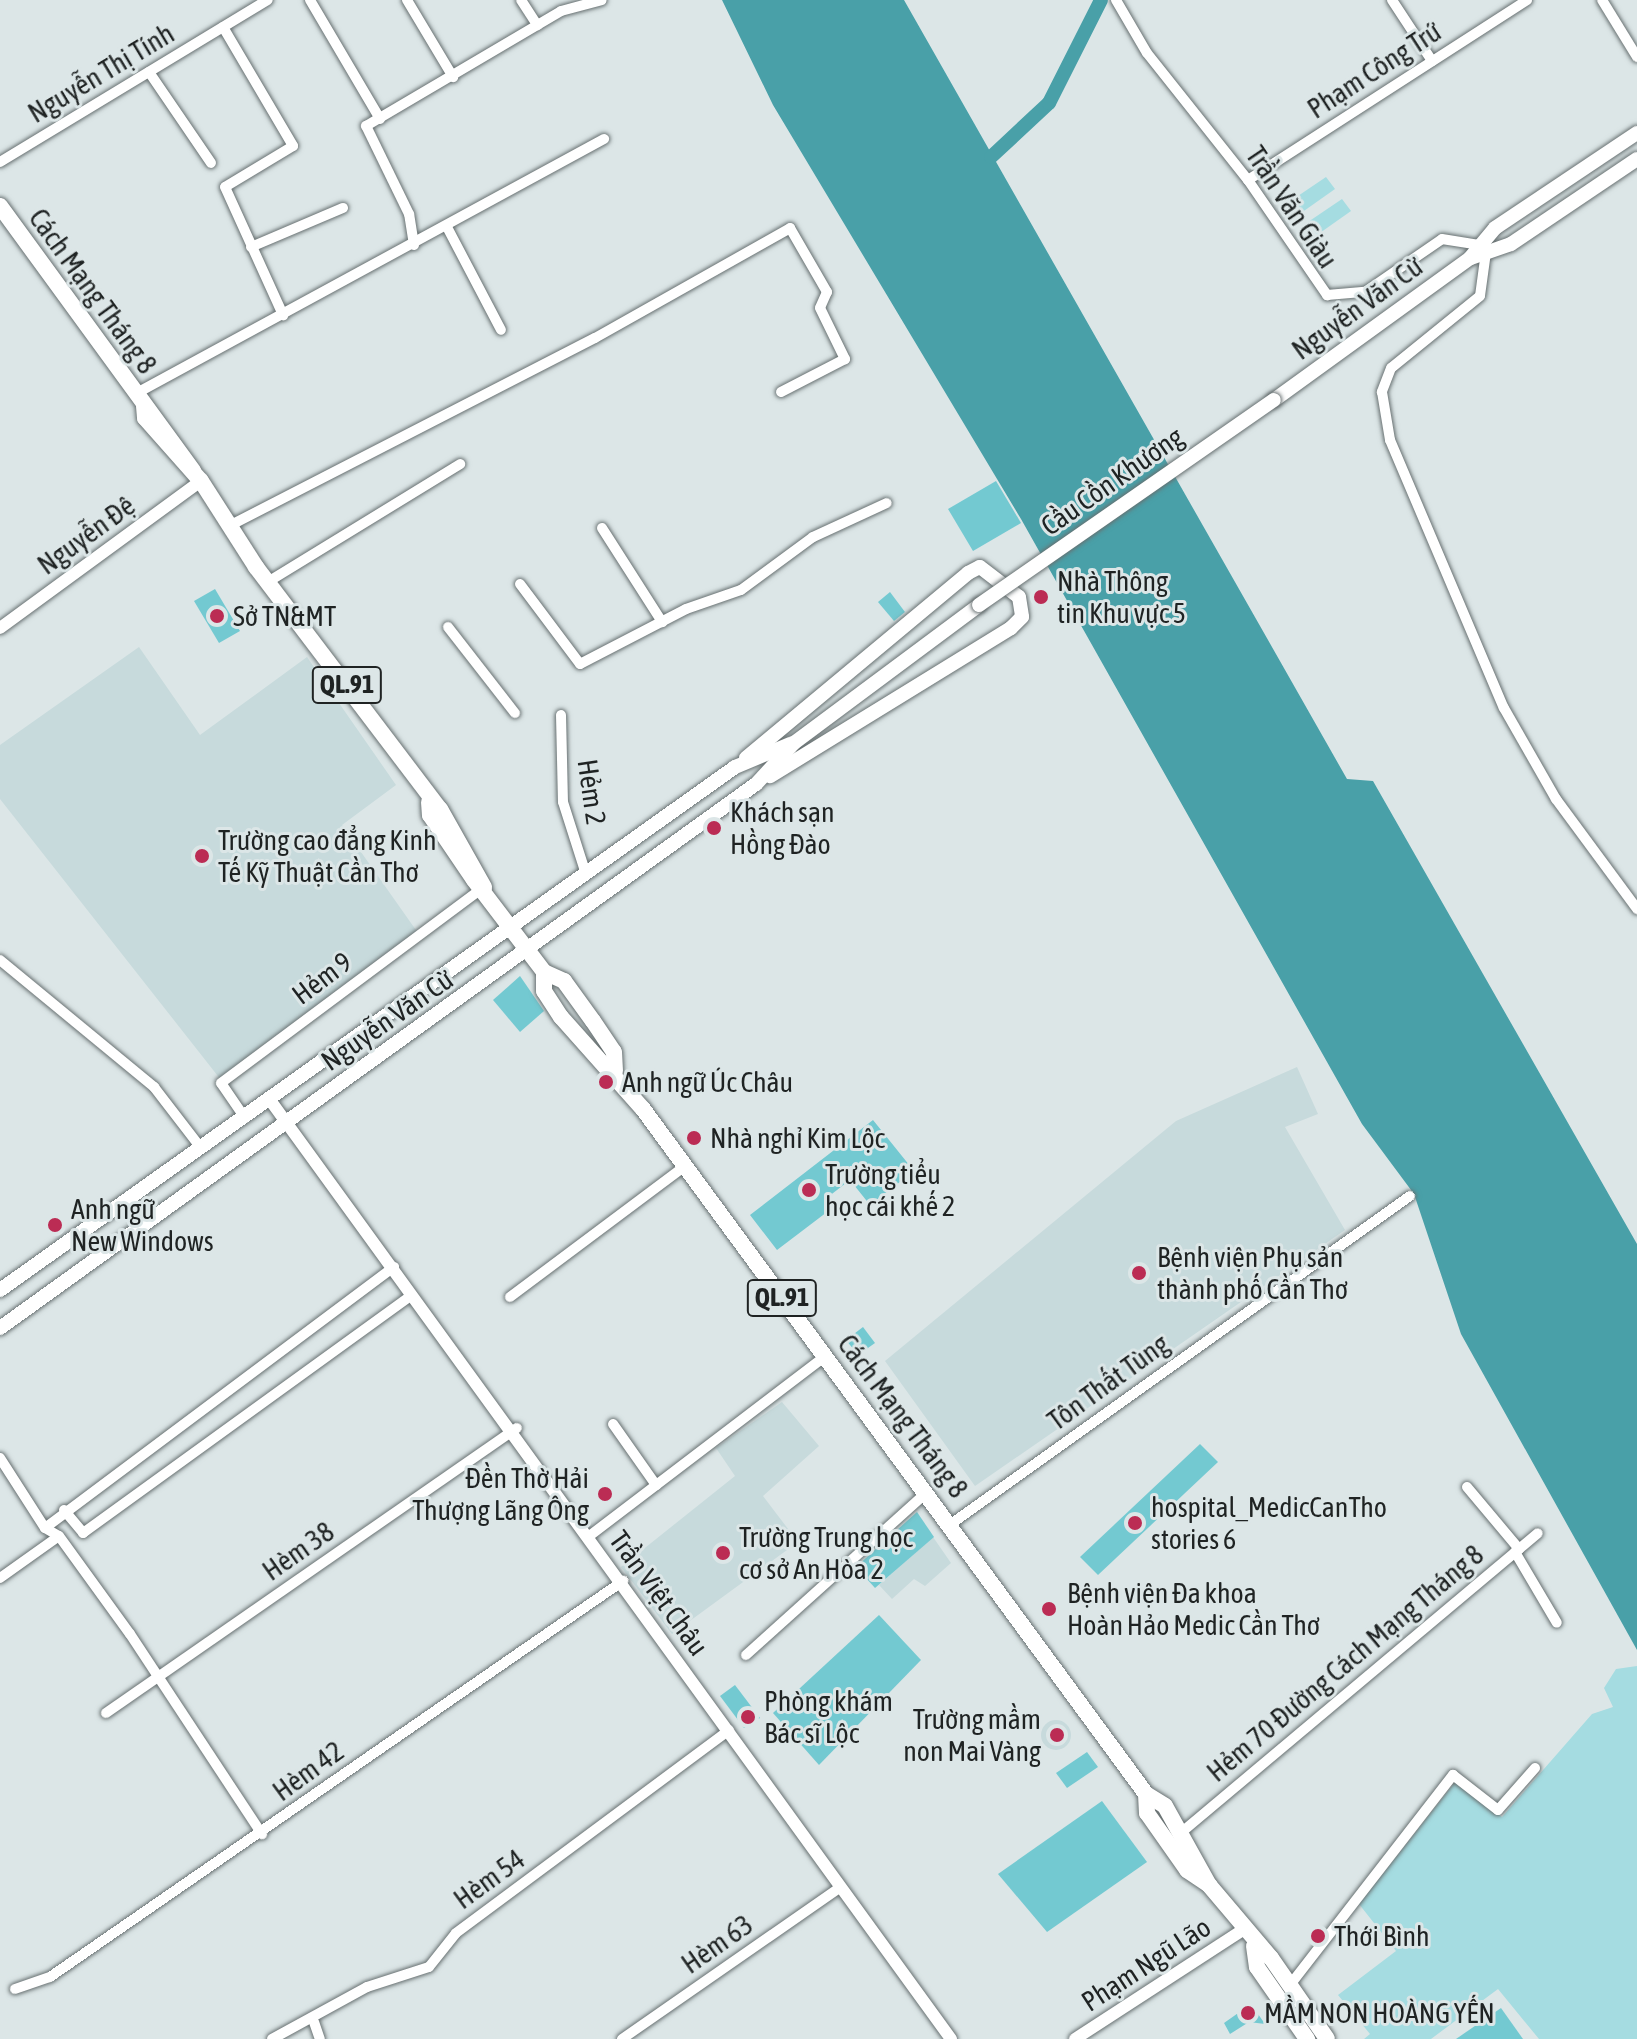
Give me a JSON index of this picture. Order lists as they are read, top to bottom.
{
  "streets": {
    "highway": ["Cách Mạng Tháng 8", "QL.91"],
    "main road": ["Nguyễn Văn Cừ", "Cầu Cồn Khương"],
    "street": [
      "Phạm Công Trứ",
      "Nguyễn Thị Tính",
      "Trần Văn Giàu",
      "Nguyễn Đệ",
      "Hẻm 2",
      "Hẻm 9",
      "Tôn Thất Tùng",
      "Hèm 38",
      "Trần Việt Châu",
      "Hẻm 70 Đường Cách Mạng Tháng 8",
      "Hèm 42",
      "Hèm 54",
      "Hèm 63",
      "Phạm Ngũ Lão"
    ]
  },
  "crossings": [
    ["Phạm Công Trứ", "Trần Văn Giàu"],
    ["Trần Văn Giàu", "Nguyễn Văn Cừ"],
    ["Cách Mạng Tháng 8", "Nguyễn Văn Cừ"],
    ["Cách Mạng Tháng 8", "Nguyễn Đệ"],
    ["Cách Mạng Tháng 8", "Hẻm 9"],
    ["Cách Mạng Tháng 8", "Tôn Thất Tùng"],
    ["Cách Mạng Tháng 8", "Hẻm 70 Đường Cách Mạng Tháng 8"],
    ["Cách Mạng Tháng 8", "Phạm Ngũ Lão"],
    ["Nguyễn Văn Cừ", "Cầu Cồn Khương"],
    ["Nguyễn Văn Cừ", "Hẻm 2"],
    ["Nguyễn Văn Cừ", "Hẻm 9"],
    ["Nguyễn Văn Cừ", "Trần Việt Châu"],
    ["Hèm 38", "Trần Việt Châu"],
    ["Trần Việt Châu", "Hèm 42"],
    ["Trần Việt Châu", "Hèm 54"],
    ["Trần Việt Châu", "Hèm 63"]
  ],
  "places": [
    "Nhà Thông tin Khu vực 5",
    "Sở TN&MT",
    "Khách sạn Hồng Đào",
    "Trường cao đẳng Kinh Tế Kỹ Thuật Cần Thơ",
    "Anh ngữ Úc Châu",
    "Nhà nghỉ Kim Lộc",
    "Trường tiểu học cái khế 2",
    "Anh ngữ New Windows",
    "Bệnh viện Phụ sản thành phố Cần Thơ",
    "Đền Thờ Hải Thượng Lãng Ông",
    "hospital_MedicCanTho stories 6",
    "Trường Trung học cơ sở An Hòa 2",
    "Bệnh viện Đa khoa Hoàn Hảo Medic Cần Thơ",
    "Phòng khám Bác sĩ Lộc",
    "Trường mầm non Mai Vàng",
    "Thới Bình",
    "MẦM NON HOÀNG YẾN"
  ]
}
